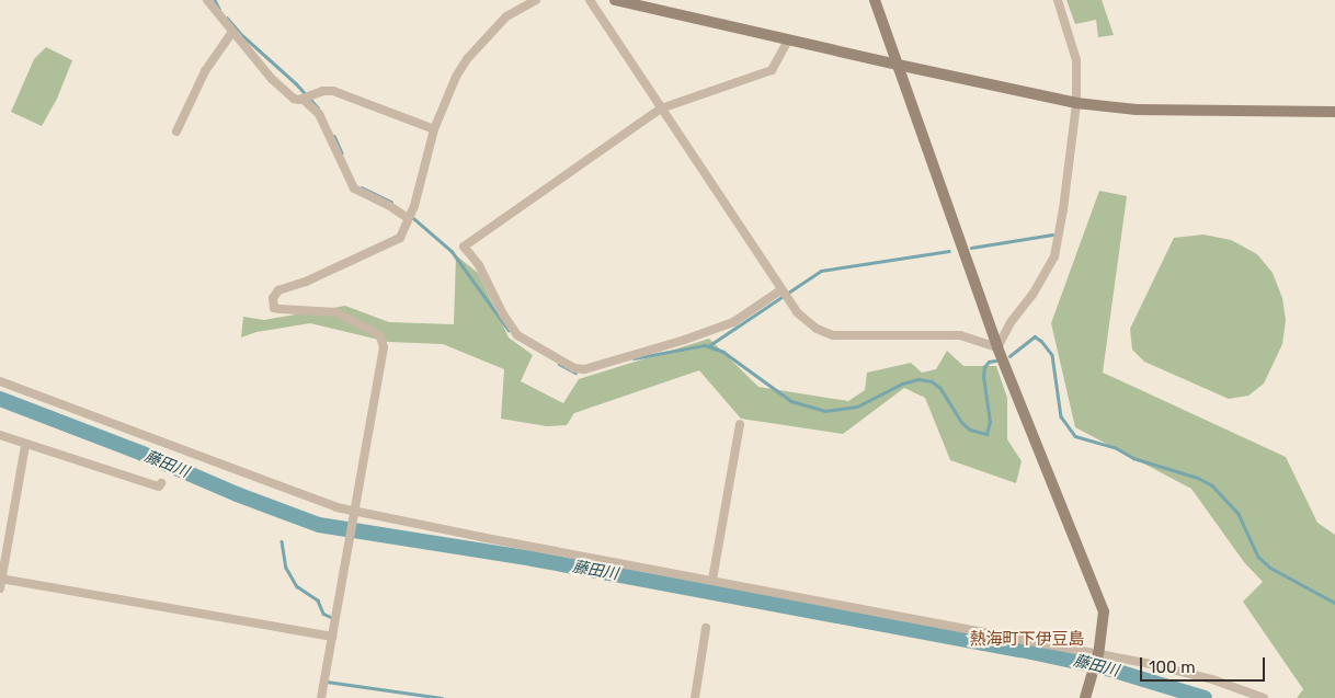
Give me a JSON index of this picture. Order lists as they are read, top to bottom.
{
  "districts": ["熱海町下伊豆島"],
  "water": ["藤田川"],
  "scale_bar": "100 m"
}
